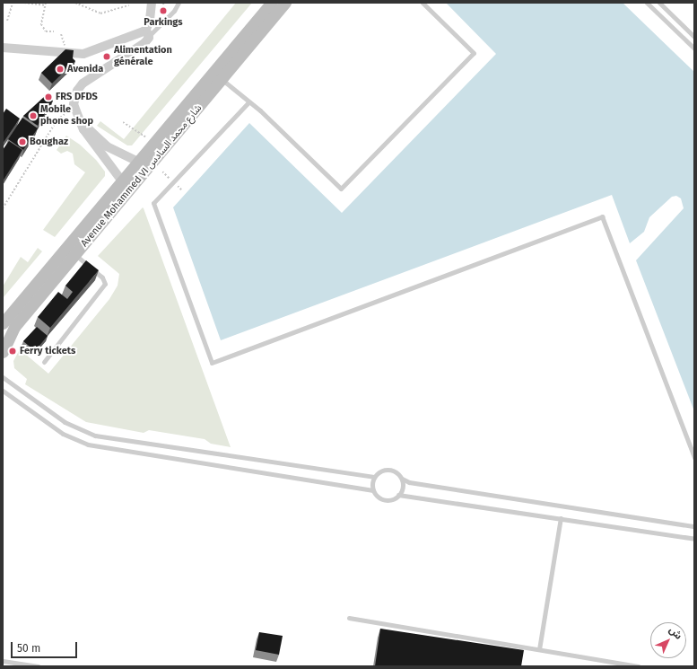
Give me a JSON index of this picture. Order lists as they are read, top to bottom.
{
  "streets": {
    "main road": ["Avenue Mohammed VI شارع محمد السادس"]
  },
  "places": [
    "Parkings",
    "Alimentation générale",
    "Avenida",
    "FRS DFDS",
    "Mobile phone shop",
    "Boughaz",
    "Ferry tickets"
  ],
  "scale_bar": "50 m",
  "north": "top right"
}
